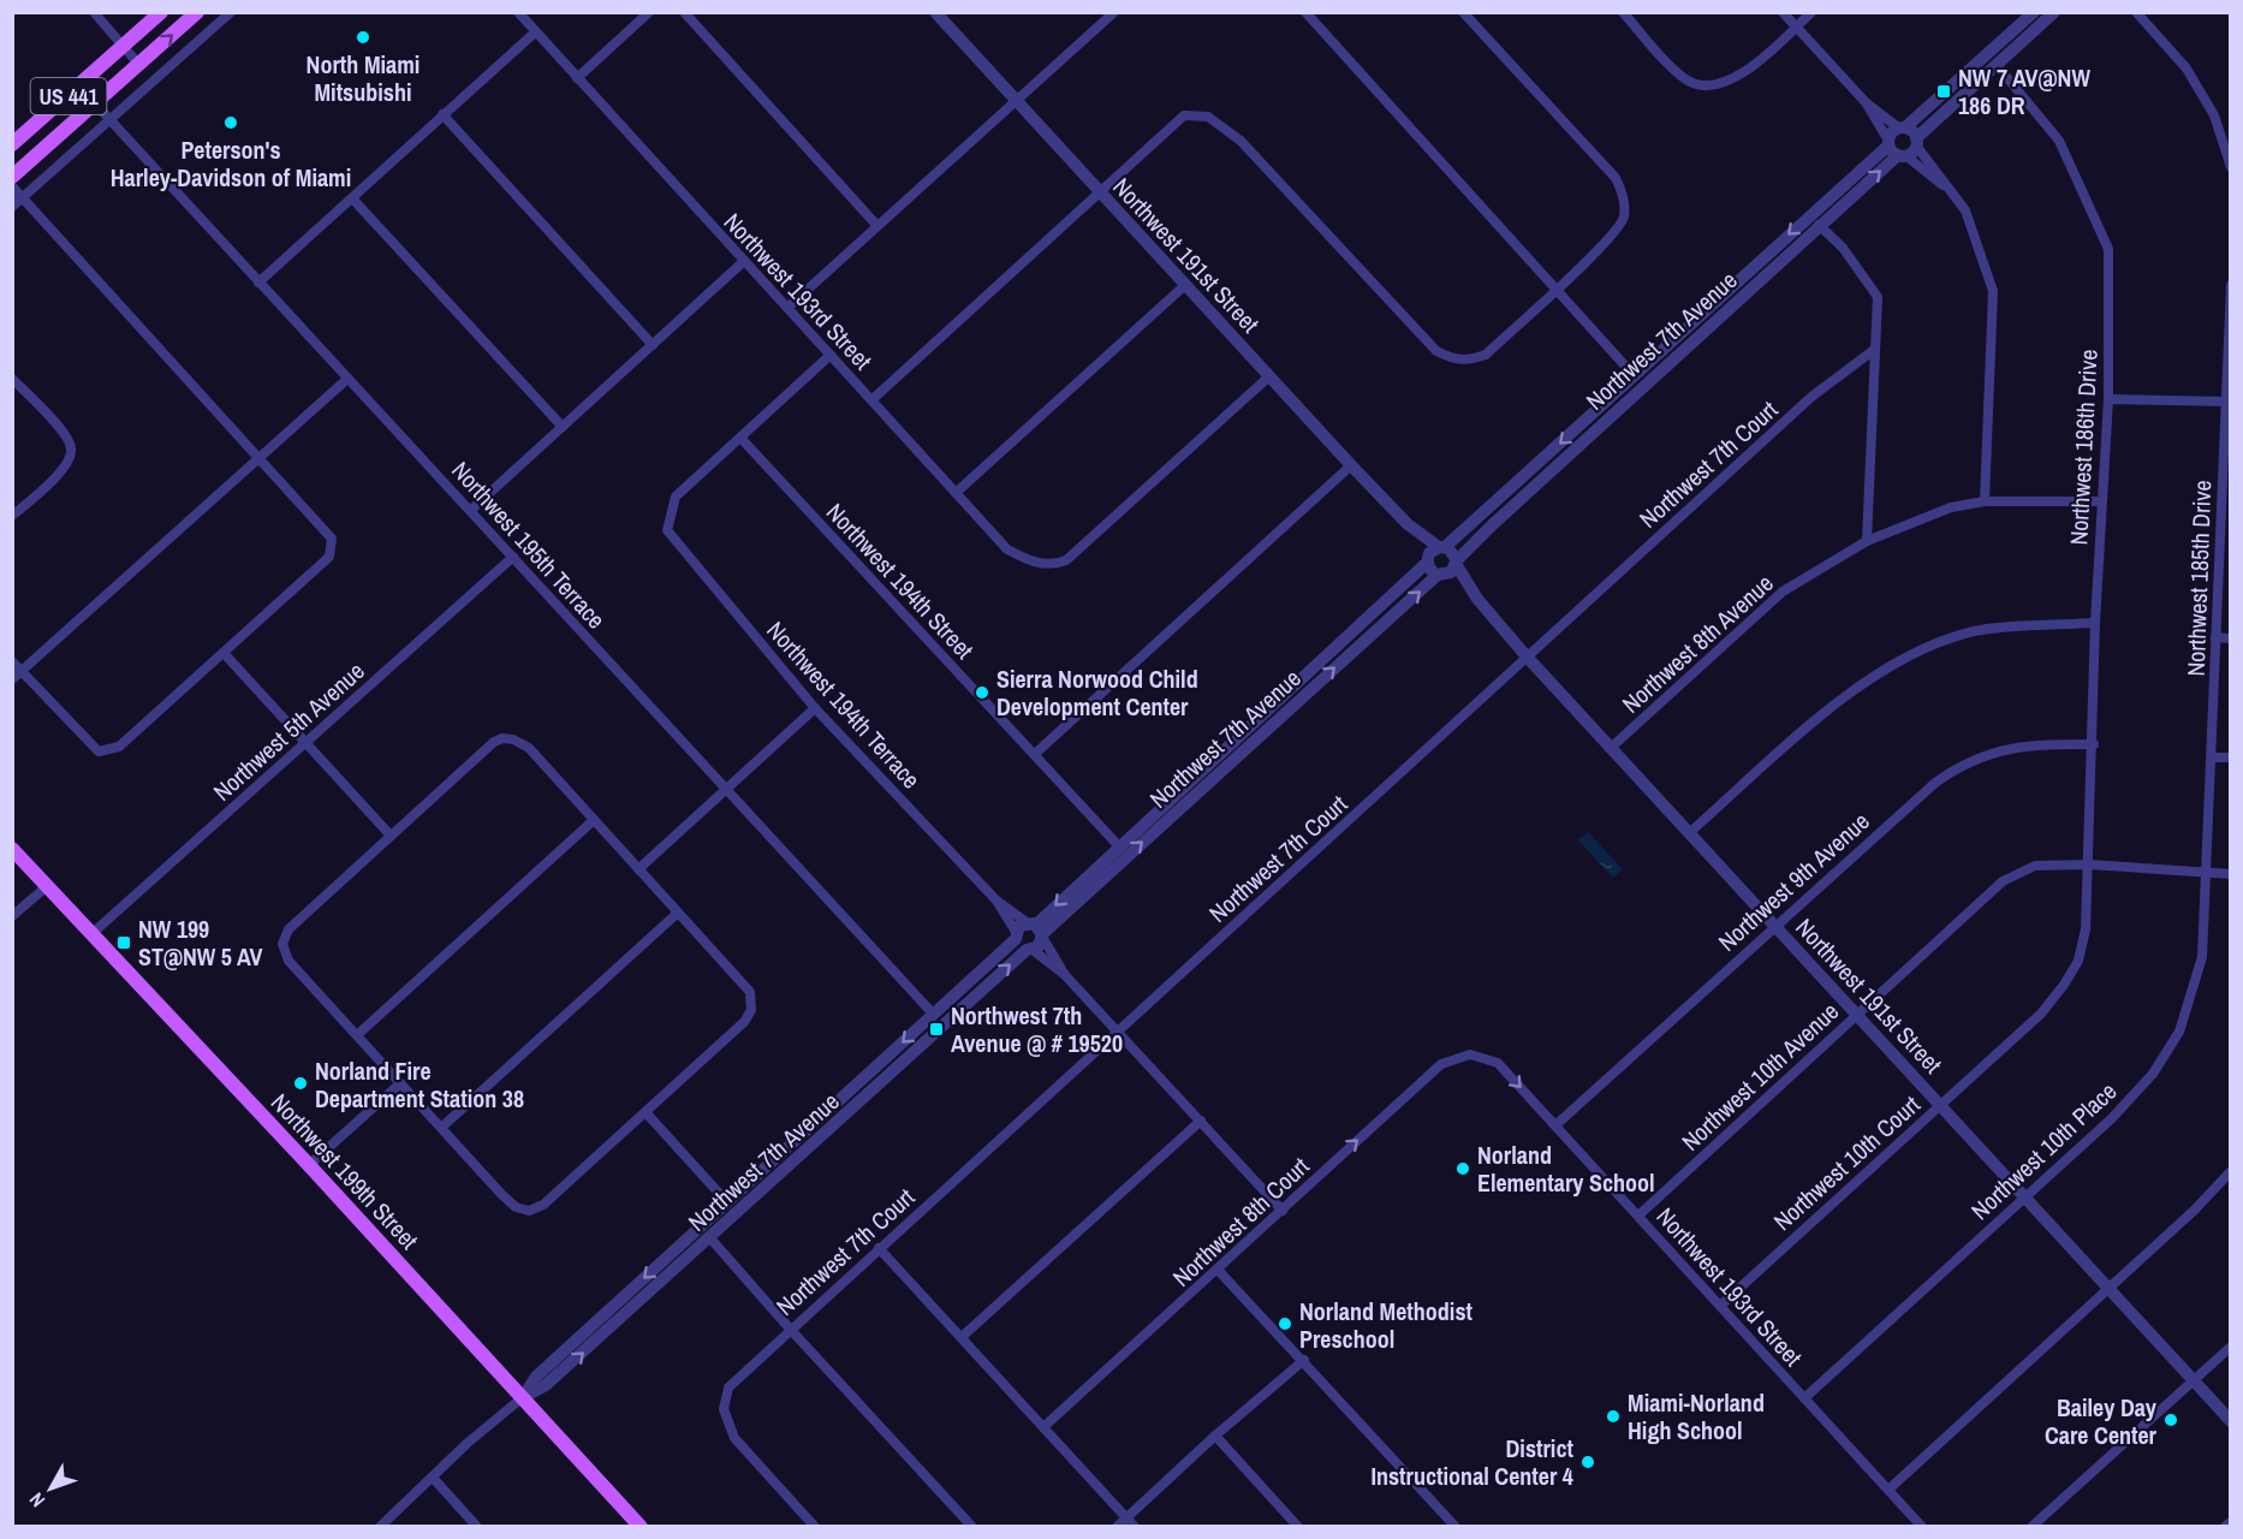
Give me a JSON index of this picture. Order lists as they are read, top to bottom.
{
  "streets": {
    "main road": ["US 441", "Northwest 199th Street"],
    "street": [
      "Northwest 191st Street",
      "Northwest 193rd Street",
      "Northwest 7th Avenue",
      "Northwest 186th Drive",
      "Northwest 7th Court",
      "Northwest 195th Terrace",
      "Northwest 185th Drive",
      "Northwest 194th Street",
      "Northwest 8th Avenue",
      "Northwest 194th Terrace",
      "Northwest 5th Avenue",
      "Northwest 9th Avenue",
      "Northwest 10th Avenue",
      "Northwest 10th Place",
      "Northwest 10th Court",
      "Northwest 8th Court"
    ]
  },
  "crossings": [
    ["US 441", "Northwest 195th Terrace"],
    ["Northwest 191st Street", "Northwest 193rd Street"],
    ["Northwest 191st Street", "Northwest 7th Avenue"],
    ["Northwest 191st Street", "Northwest 7th Court"],
    ["Northwest 191st Street", "Northwest 8th Avenue"],
    ["Northwest 191st Street", "Northwest 9th Avenue"],
    ["Northwest 191st Street", "Northwest 10th Avenue"],
    ["Northwest 191st Street", "Northwest 10th Place"],
    ["Northwest 191st Street", "Northwest 10th Court"],
    ["Northwest 193rd Street", "Northwest 9th Avenue"],
    ["Northwest 193rd Street", "Northwest 10th Avenue"],
    ["Northwest 193rd Street", "Northwest 10th Place"],
    ["Northwest 193rd Street", "Northwest 10th Court"],
    ["Northwest 193rd Street", "Northwest 8th Court"],
    ["Northwest 7th Avenue", "Northwest 195th Terrace"],
    ["Northwest 7th Avenue", "Northwest 194th Street"],
    ["Northwest 7th Avenue", "Northwest 194th Terrace"],
    ["Northwest 7th Avenue", "Northwest 199th Street"],
    ["Northwest 186th Drive", "Northwest 8th Avenue"],
    ["Northwest 186th Drive", "Northwest 9th Avenue"],
    ["Northwest 186th Drive", "Northwest 10th Avenue"],
    ["Northwest 186th Drive", "Northwest 10th Court"],
    ["Northwest 7th Court", "Northwest 194th Terrace"],
    ["Northwest 195th Terrace", "Northwest 5th Avenue"],
    ["Northwest 185th Drive", "Northwest 10th Avenue"],
    ["Northwest 185th Drive", "Northwest 10th Place"],
    ["Northwest 194th Street", "Northwest 194th Terrace"],
    ["Northwest 194th Terrace", "Northwest 8th Court"],
    ["Northwest 5th Avenue", "Northwest 199th Street"],
    ["Northwest 10th Avenue", "Northwest 10th Place"],
    ["Northwest 10th Avenue", "Northwest 10th Court"]
  ],
  "one_way": ["Northwest 8th Court"],
  "places": {
    "other": [
      "North Miami Mitsubishi",
      "Peterson's Harley-Davidson of Miami",
      "Sierra Norwood Child Development Center",
      "Norland Fire Department Station 38",
      "Norland Elementary School",
      "Norland Methodist Preschool",
      "Miami-Norland High School",
      "Bailey Day Care Center",
      "District Instructional Center 4"
    ],
    "transit": ["NW 7 AV@NW 186 DR", "NW 199 ST@NW 5 AV", "Northwest 7th Avenue @ # 19520"]
  },
  "north": "bottom left"
}
